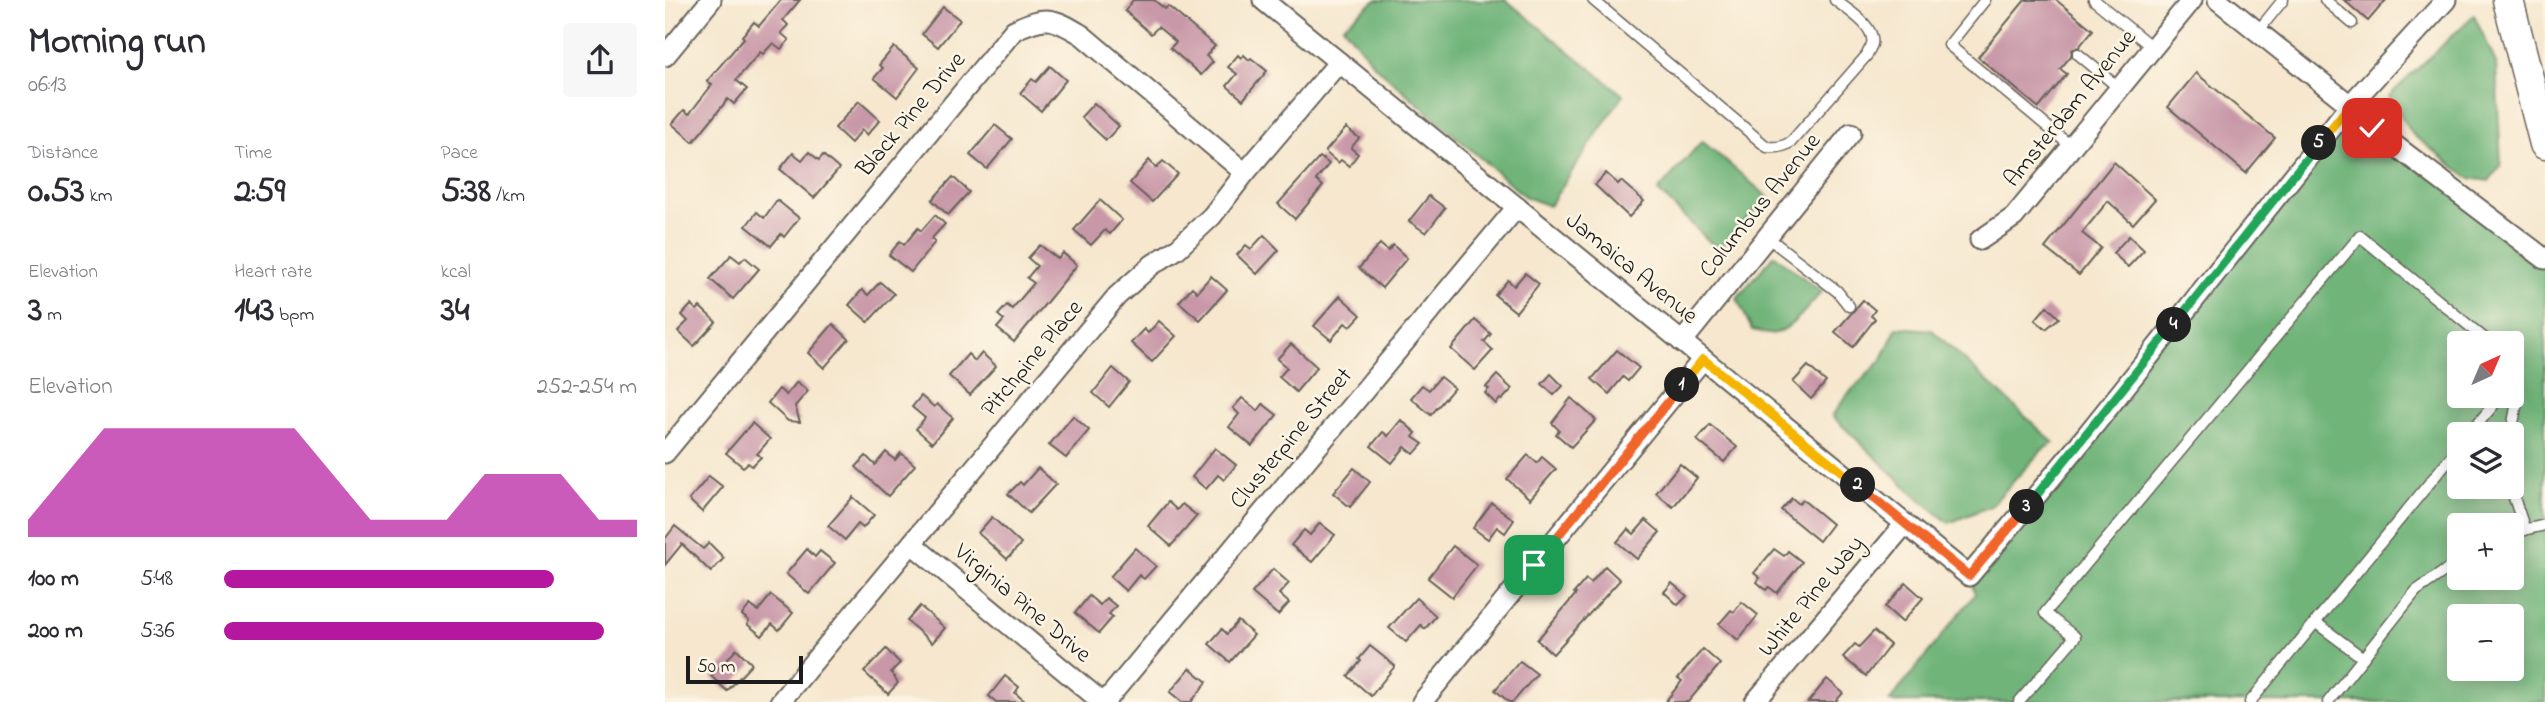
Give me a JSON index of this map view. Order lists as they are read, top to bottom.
{
  "streets": {
    "street": [
      "Amsterdam Avenue",
      "Black Pine Drive",
      "Columbus Avenue",
      "Jamaica Avenue",
      "Pitchpine Place",
      "Clusterpine Street",
      "White Pine Way",
      "Virginia Pine Drive"
    ]
  },
  "crossings": [
    ["Black Pine Drive", "Pitchpine Place"],
    ["Columbus Avenue", "Jamaica Avenue"],
    ["Jamaica Avenue", "Pitchpine Place"],
    ["Jamaica Avenue", "Clusterpine Street"],
    ["Jamaica Avenue", "White Pine Way"],
    ["Pitchpine Place", "Virginia Pine Drive"],
    ["Clusterpine Street", "Virginia Pine Drive"]
  ],
  "scale_bar": "50 m",
  "north": "top right",
  "page": {
    "heading": ["Morning run", "06:13"],
    "stats": [
      ["Distance", "0.53 km"],
      ["Time", "2:59"],
      ["Pace", "5:38 /km"],
      ["Elevation", "3 m"],
      ["Heart rate", "143 bpm"],
      ["kcal", "34"]
    ],
    "pins": [
      "5",
      "4",
      "1",
      "2",
      "3"
    ],
    "map_buttons": ["+", "−"],
    "chart": ["Elevation", "252–254 m"],
    "list": [
      {
        "name": "100 m",
        "note": "5:48"
      },
      {
        "name": "200 m",
        "note": "5:36"
      }
    ],
    "scale": "50 m"
  }
}
